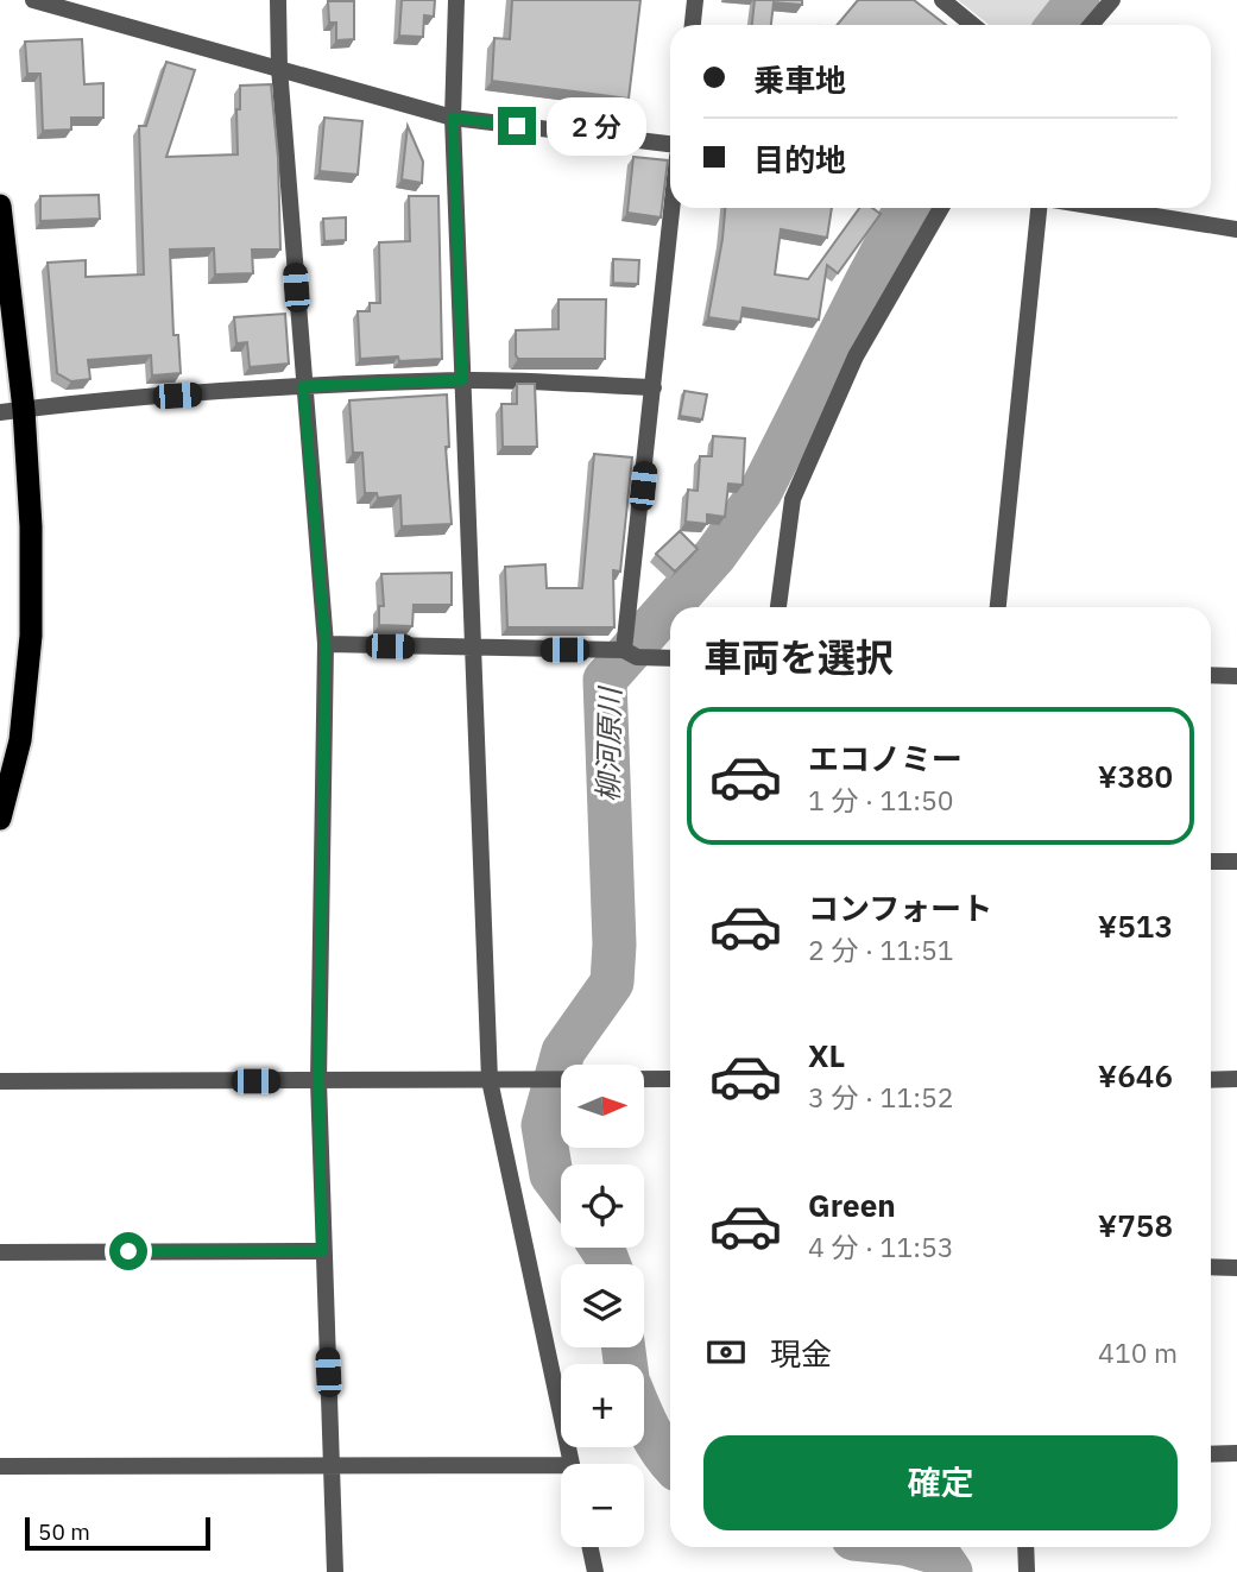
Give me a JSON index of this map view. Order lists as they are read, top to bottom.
{
  "water": ["柳河原川"],
  "scale_bar": "50 m",
  "north": "right",
  "page": {
    "banner": ["乗車地", "目的地"],
    "bubble": "2 分",
    "heading": "車両を選択",
    "list": [
      {
        "name": "エコノミー",
        "note": "1 分 · 11:50",
        "value": "¥380"
      },
      {
        "name": "コンフォート",
        "note": "2 分 · 11:51",
        "value": "¥513"
      },
      {
        "name": "XL",
        "note": "3 分 · 11:52",
        "value": "¥646"
      },
      {
        "name": "Green",
        "note": "4 分 · 11:53",
        "value": "¥758"
      }
    ],
    "map_buttons": ["+", "−"],
    "pay": ["現金", "410 m"],
    "buttons": "確定",
    "scale": "50 m"
  }
}
